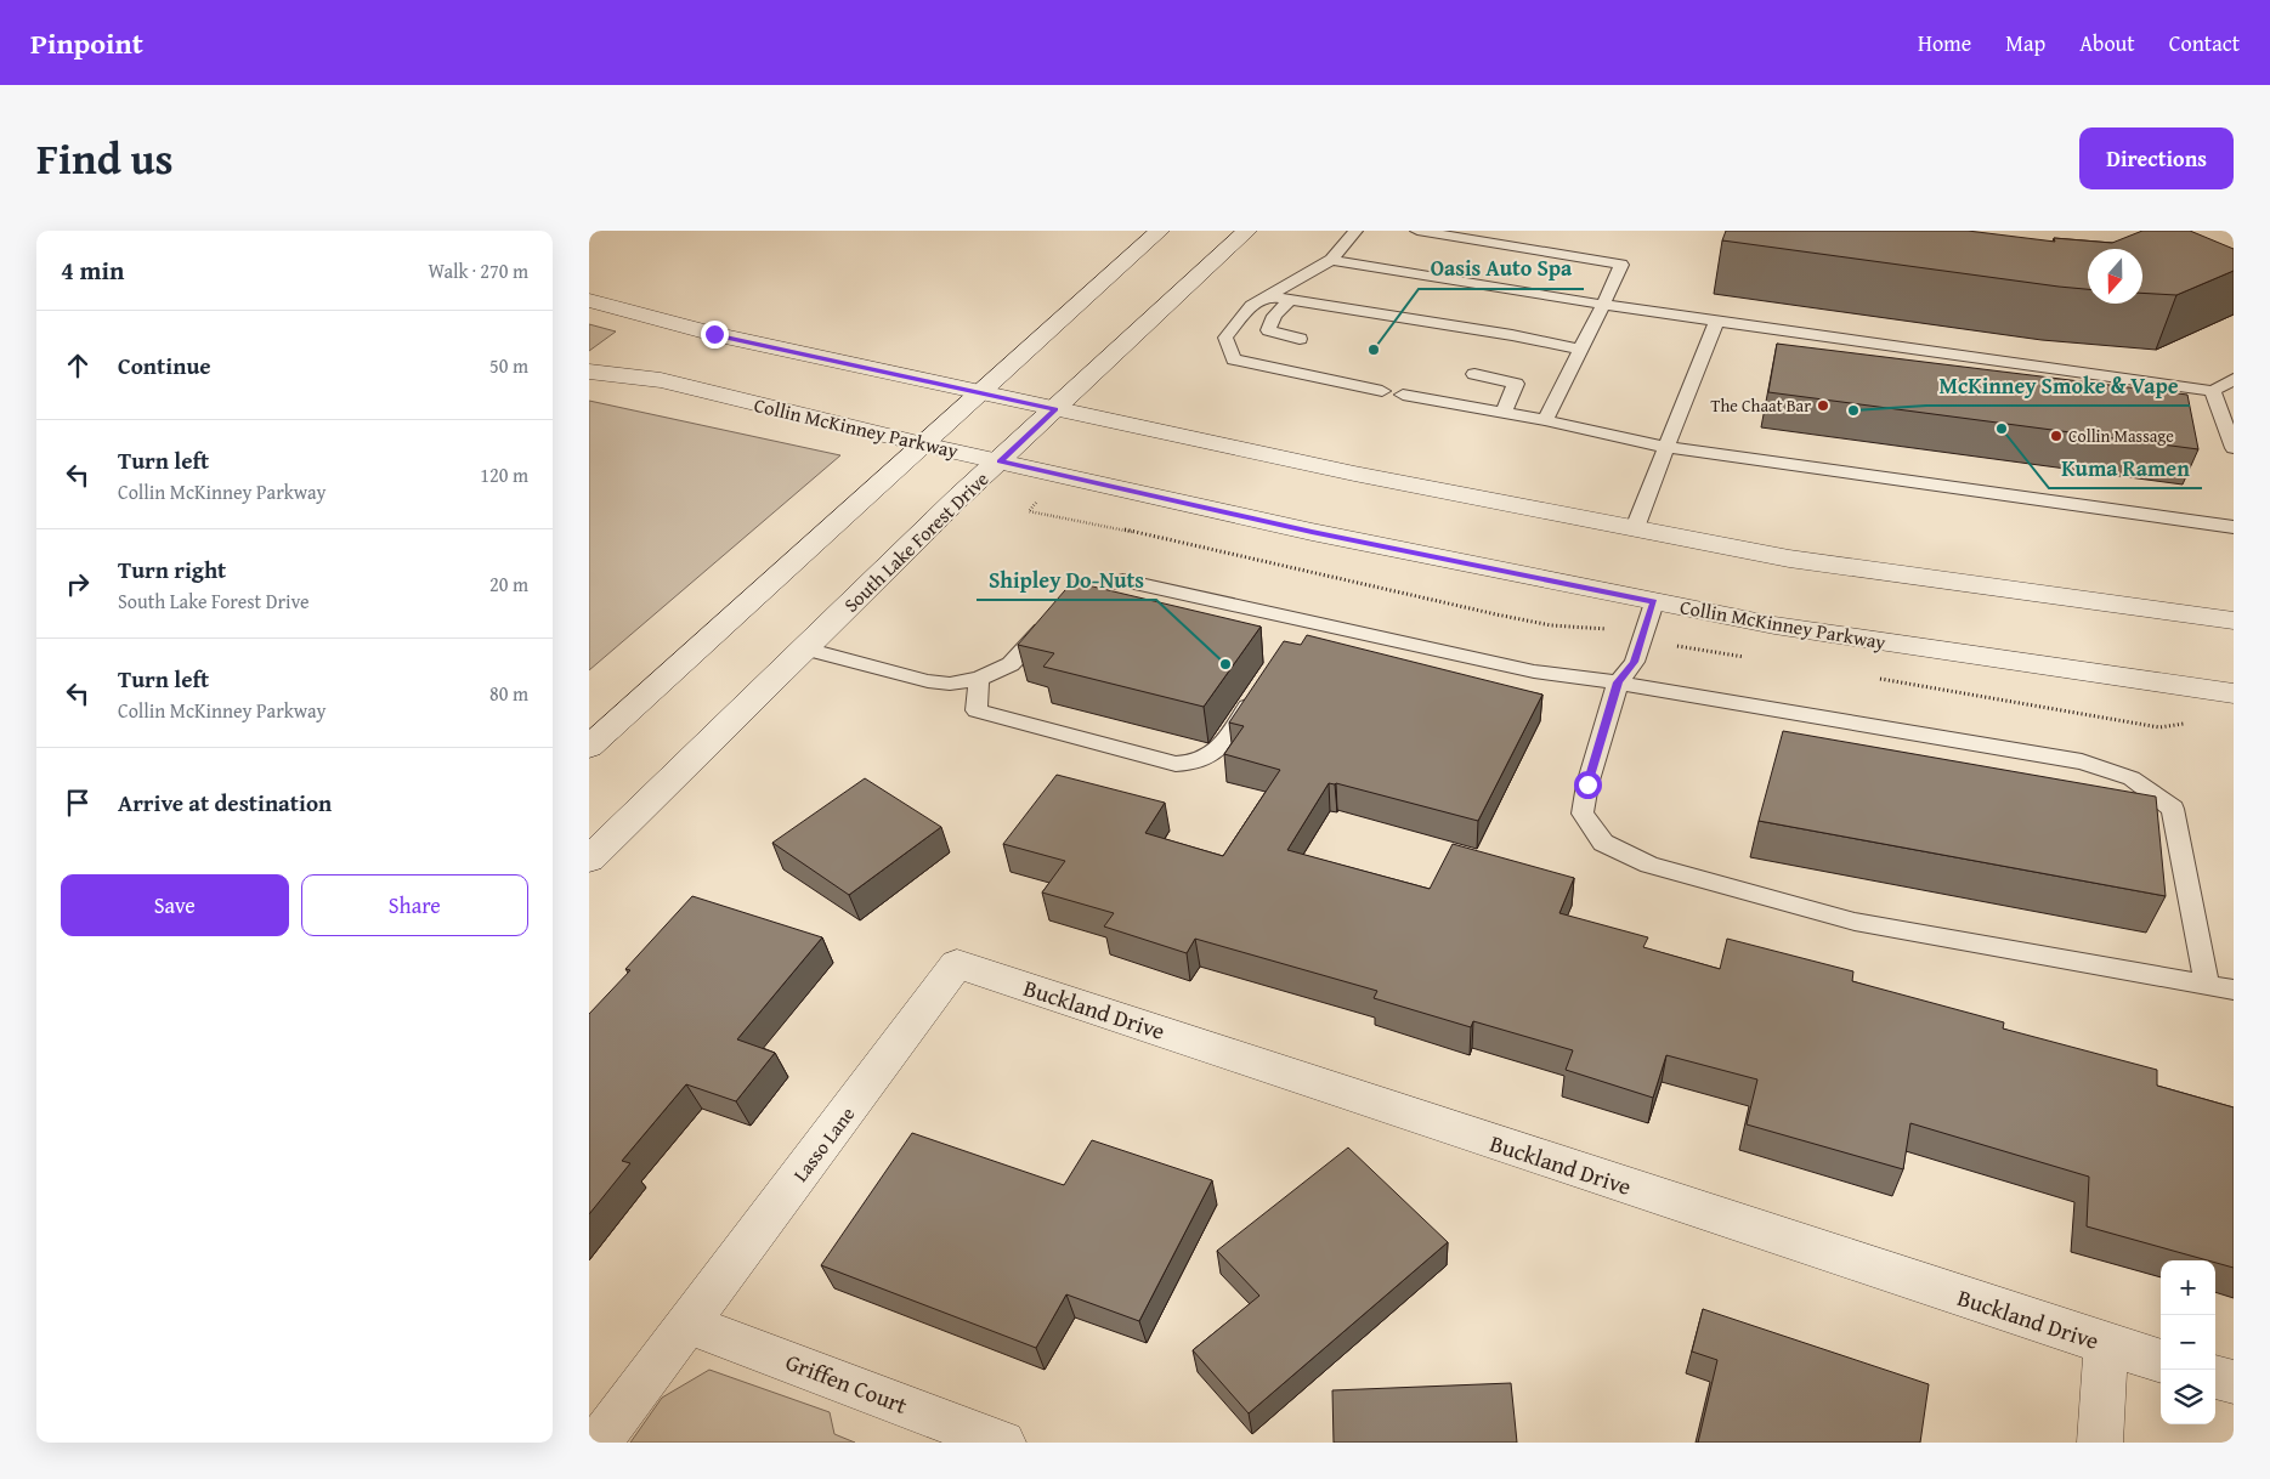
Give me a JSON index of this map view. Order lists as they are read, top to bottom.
{
  "streets": {
    "street": [
      "Collin McKinney Parkway",
      "South Lake Forest Drive",
      "Buckland Drive",
      "Lasso Lane",
      "Griffen Court"
    ]
  },
  "crossings": [
    ["Collin McKinney Parkway", "South Lake Forest Drive"],
    ["Buckland Drive", "Lasso Lane"],
    ["Lasso Lane", "Griffen Court"]
  ],
  "places": [
    "Oasis Auto Spa",
    "The Chaat Bar",
    "McKinney Smoke & Vape",
    "Kuma Ramen",
    "Collin Massage",
    "Shipley Do-Nuts"
  ],
  "north": "bottom",
  "page": {
    "header": "Pinpoint",
    "nav": [
      "Home",
      "Map",
      "About",
      "Contact"
    ],
    "title": "Find us",
    "buttons": [
      "Directions",
      ["Save", "Share"]
    ],
    "heading": ["4 min", "Walk · 270 m"],
    "list": [
      ["Continue", "50 m"],
      ["Turn left", "Collin McKinney Parkway", "120 m"],
      ["Turn right", "South Lake Forest Drive", "20 m"],
      ["Turn left", "Collin McKinney Parkway", "80 m"],
      "Arrive at destination"
    ],
    "map_buttons": ["+", "−"]
  }
}
